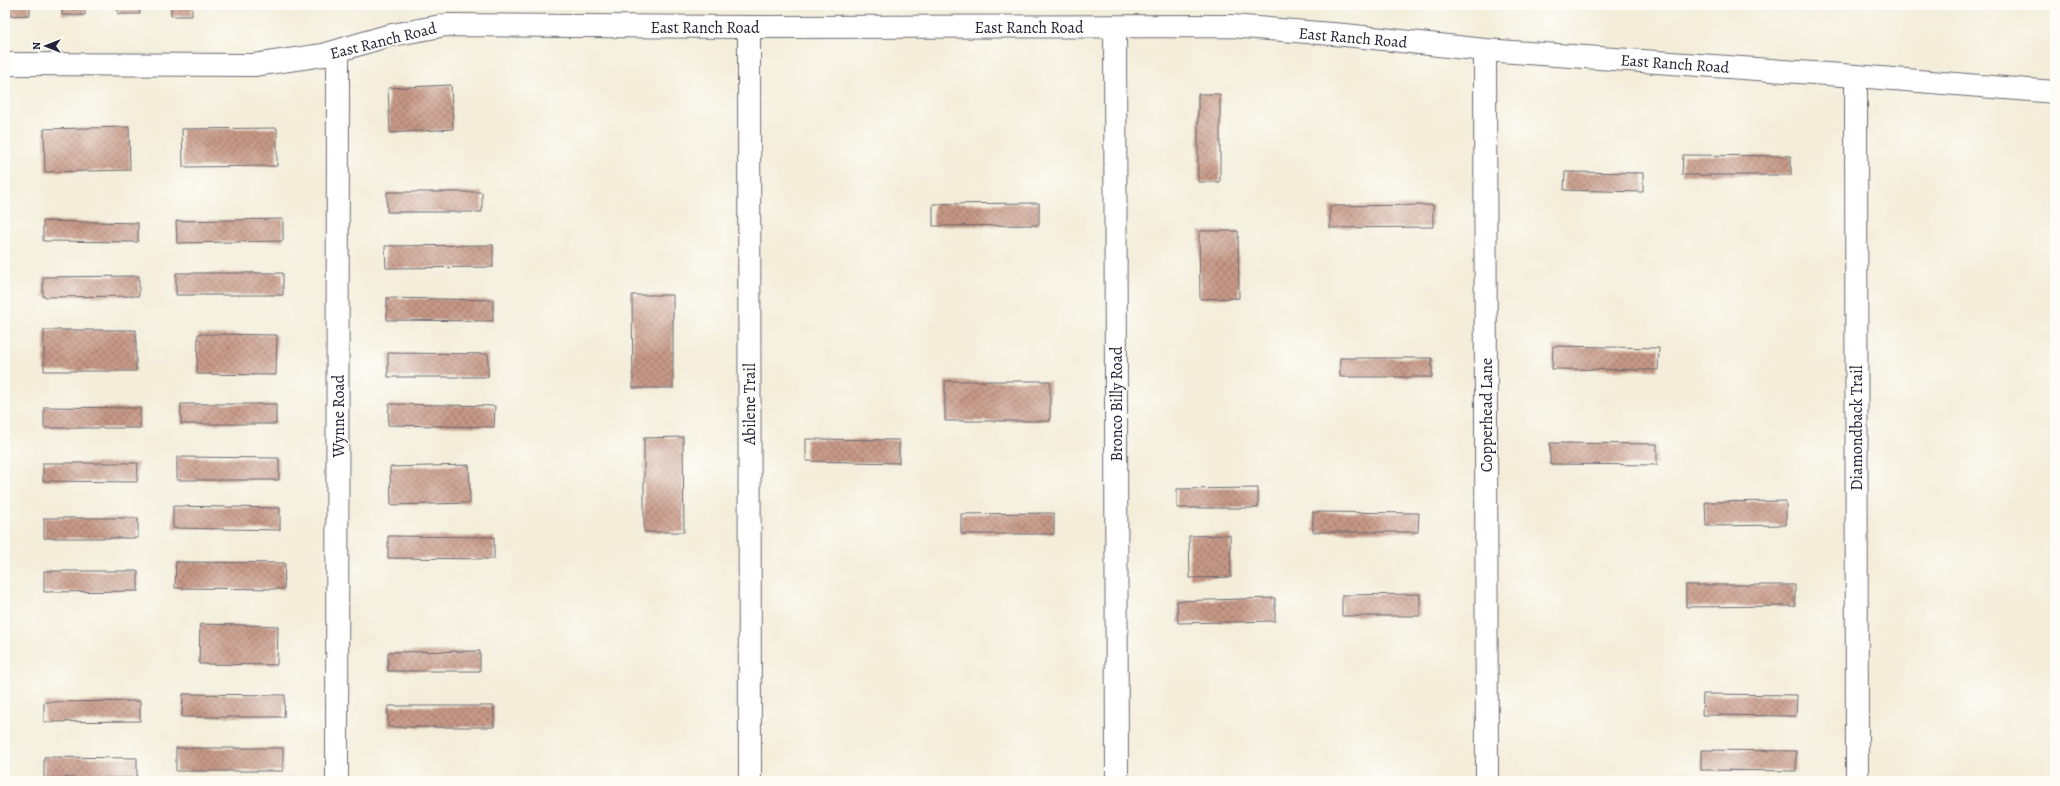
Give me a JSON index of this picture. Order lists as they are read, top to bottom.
{
  "streets": {
    "street": [
      "East Ranch Road",
      "Abilene Trail",
      "Bronco Billy Road",
      "Copperhead Lane",
      "Wynne Road",
      "Diamondback Trail"
    ]
  },
  "crossings": [
    ["East Ranch Road", "Abilene Trail"],
    ["East Ranch Road", "Bronco Billy Road"],
    ["East Ranch Road", "Copperhead Lane"],
    ["East Ranch Road", "Wynne Road"],
    ["East Ranch Road", "Diamondback Trail"]
  ],
  "north": "left"
}
